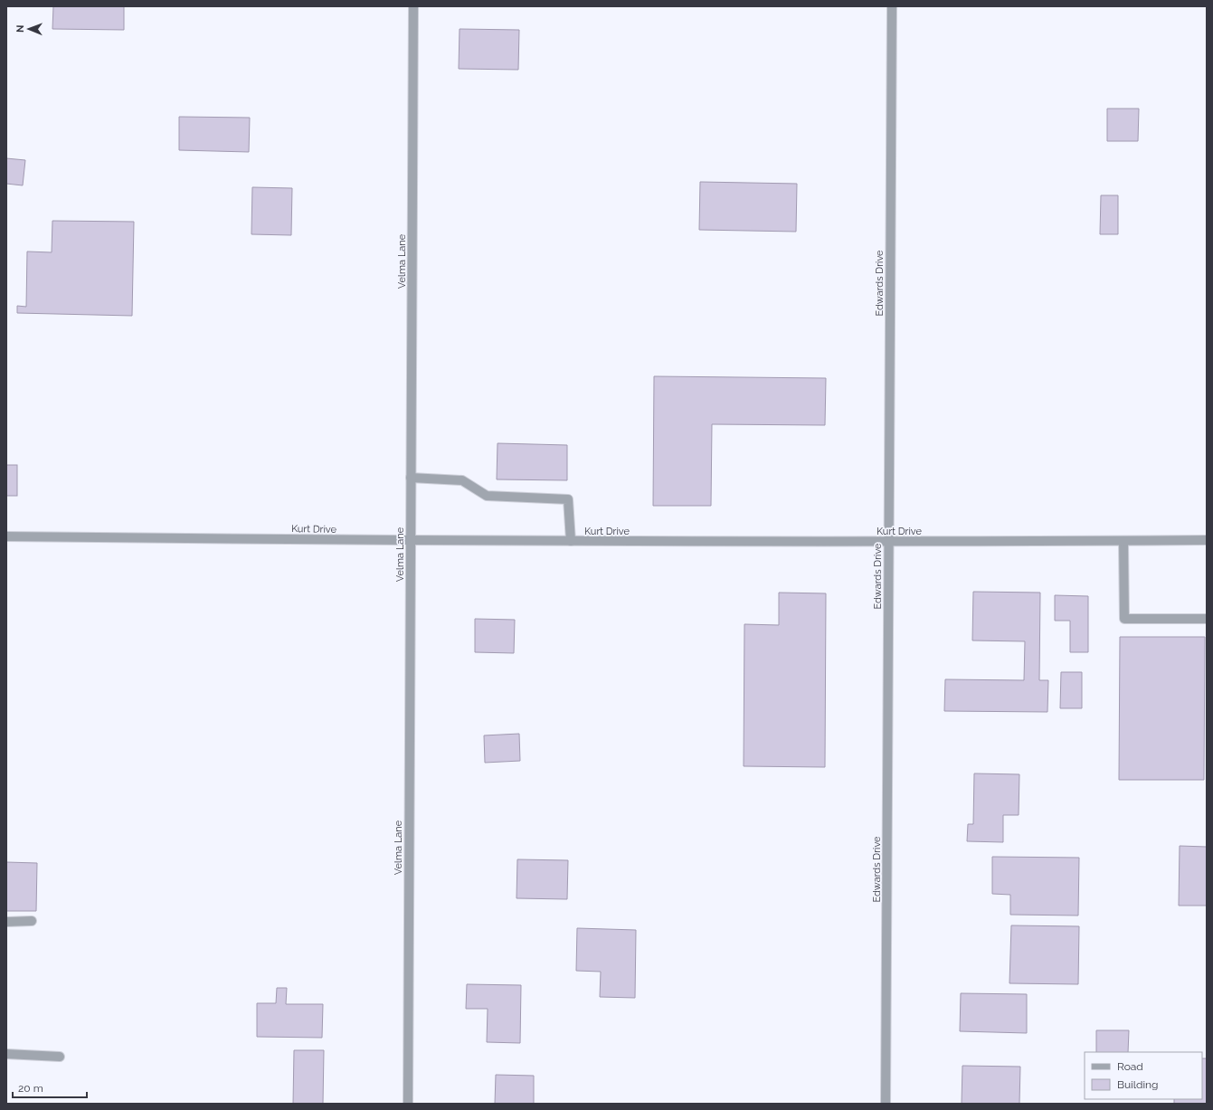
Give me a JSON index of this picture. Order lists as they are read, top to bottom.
{
  "streets": {
    "street": ["Velma Lane", "Edwards Drive", "Kurt Drive"]
  },
  "crossings": [
    ["Velma Lane", "Kurt Drive"],
    ["Edwards Drive", "Kurt Drive"]
  ],
  "legend": ["Road", "Building"],
  "scale_bar": "20 m",
  "north": "left"
}
